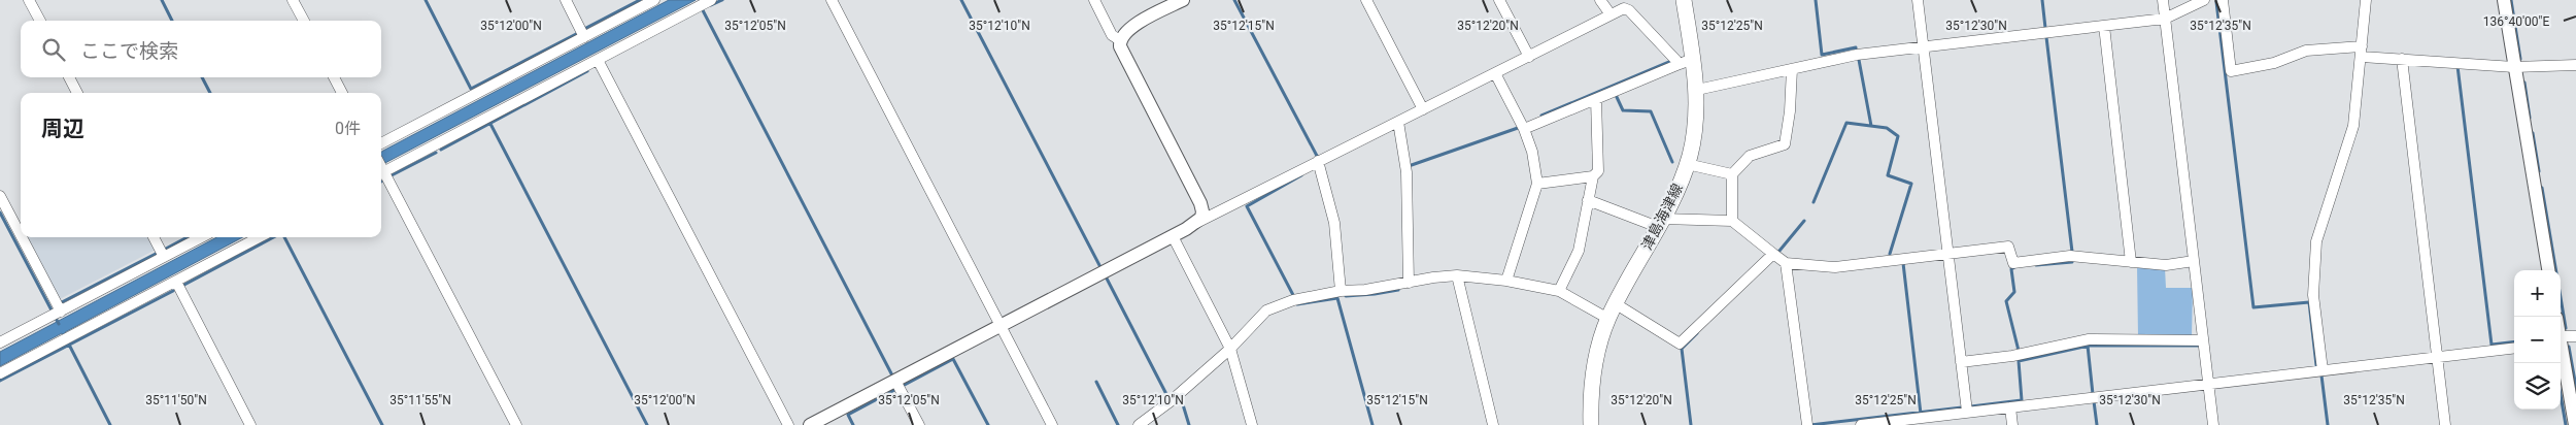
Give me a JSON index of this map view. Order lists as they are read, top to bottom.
{
  "streets": {
    "main road": ["津島海津線"]
  },
  "page": {
    "search": "ここで検索",
    "heading": ["周辺", "0件"],
    "map_buttons": ["+", "−"]
  },
  "coordinates": [
    "136°40'00\"E",
    "35°12'20\"N",
    "35°12'30\"N",
    "35°12'00\"N",
    "35°12'05\"N",
    "35°12'10\"N",
    "35°12'15\"N",
    "35°12'25\"N",
    "35°12'35\"N",
    "35°11'50\"N",
    "35°11'55\"N"
  ]
}
